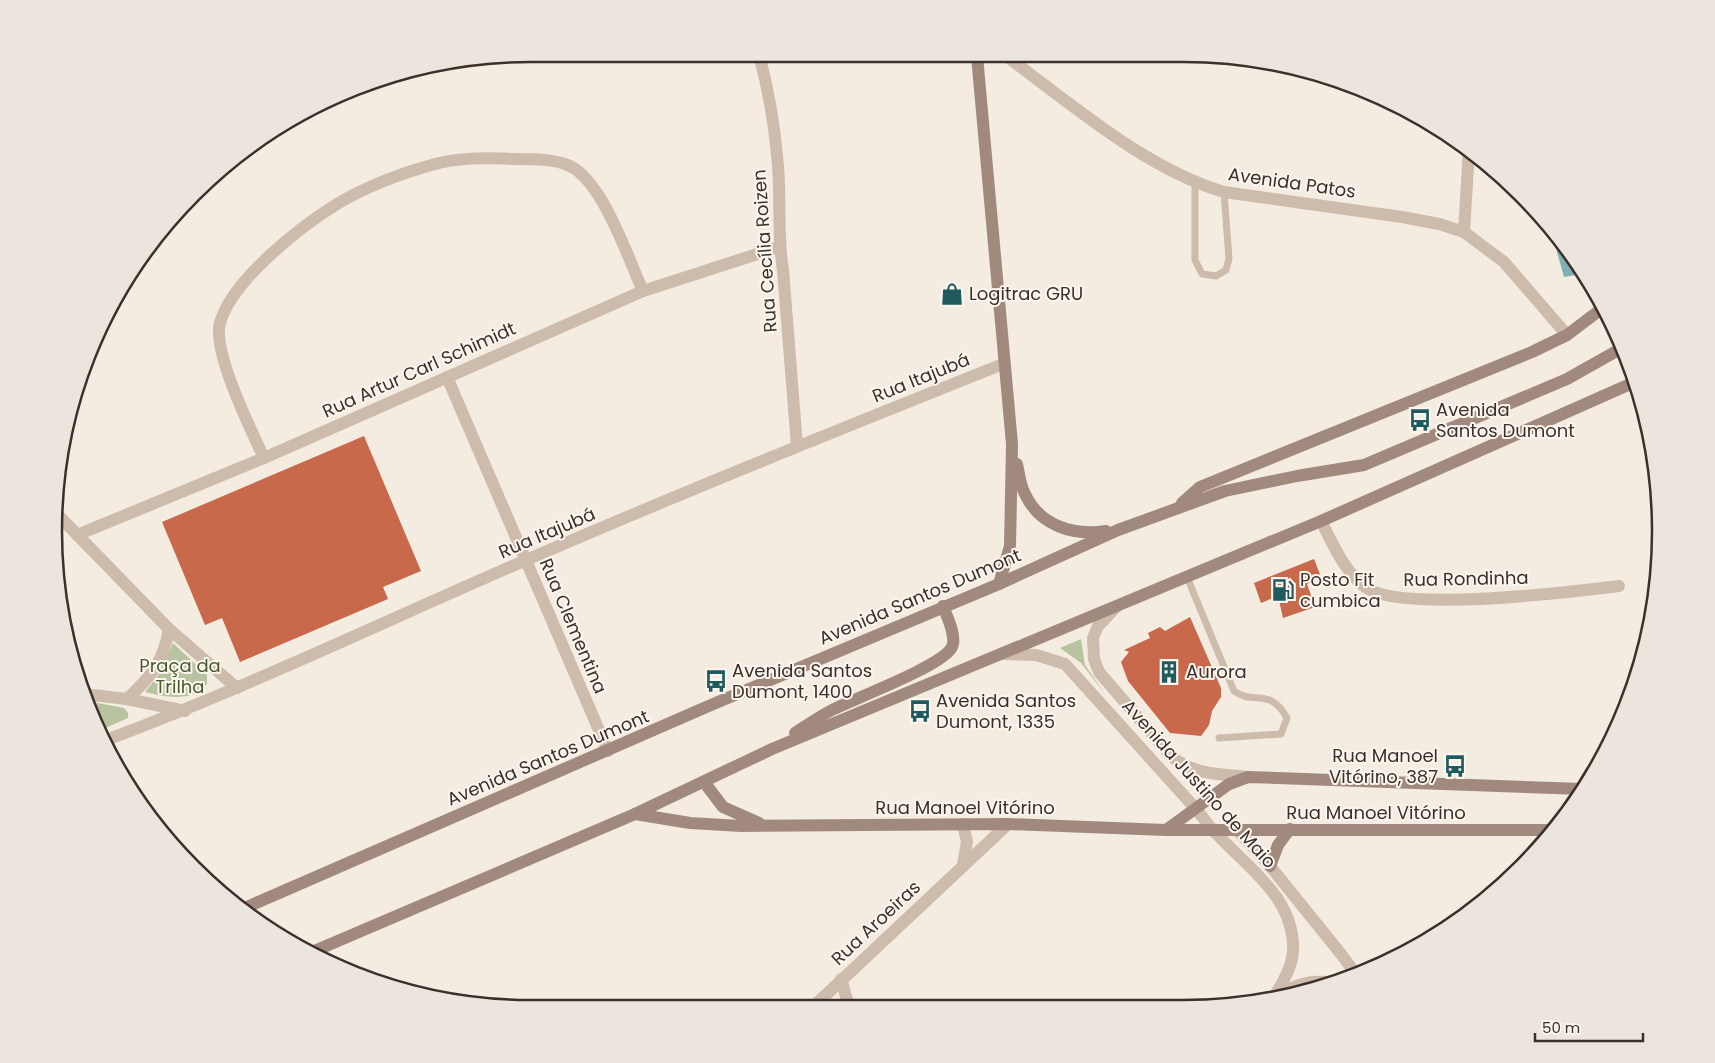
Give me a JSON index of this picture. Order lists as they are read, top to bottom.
{
  "streets": {
    "main road": ["Avenida Santos Dumont", "Rua Manoel Vitórino"],
    "street": [
      "Avenida Patos",
      "Rua Cecília Roizen",
      "Rua Artur Carl Schimidt",
      "Rua Itajubá",
      "Rua Rondinha",
      "Rua Clementina",
      "Avenida Justino de Maio",
      "Rua Aroeiras"
    ]
  },
  "crossings": [
    ["Rua Cecília Roizen", "Rua Artur Carl Schimidt"],
    ["Rua Cecília Roizen", "Rua Itajubá"],
    ["Rua Artur Carl Schimidt", "Rua Clementina"],
    ["Rua Itajubá", "Rua Clementina"],
    ["Avenida Santos Dumont", "Rua Clementina"],
    ["Avenida Justino de Maio", "Rua Manoel Vitórino"],
    ["Rua Manoel Vitórino", "Rua Aroeiras"]
  ],
  "parks": ["Praça da Trilha"],
  "places": {
    "shop": ["Logitrac GRU"],
    "bus stop": [
      "Avenida Santos Dumont",
      "Avenida Santos Dumont, 1400",
      "Avenida Santos Dumont, 1335",
      "Rua Manoel Vitórino, 387"
    ],
    "fuel station": ["Posto Fit cumbica"],
    "building": ["Aurora"]
  },
  "scale_bar": "50 m"
}
